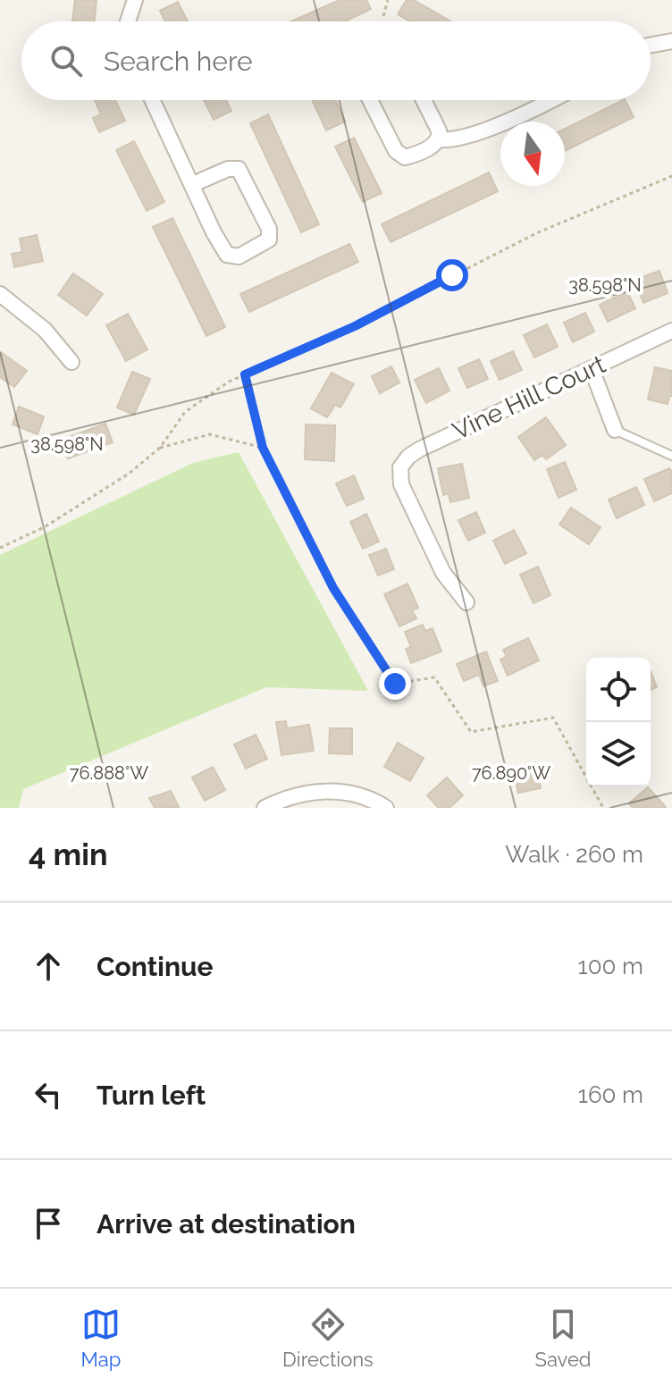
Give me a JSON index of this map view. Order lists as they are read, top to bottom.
{
  "streets": {
    "street": ["Vine Hill Court"]
  },
  "north": "bottom",
  "page": {
    "search": "Search here",
    "heading": ["4 min", "Walk · 260 m"],
    "list": [
      ["Continue", "100 m"],
      ["Turn left", "160 m"],
      "Arrive at destination"
    ],
    "nav": ["Map", "Directions", "Saved"]
  },
  "coordinates": ["38.598°N", "76.888°W", "76.890°W"]
}
